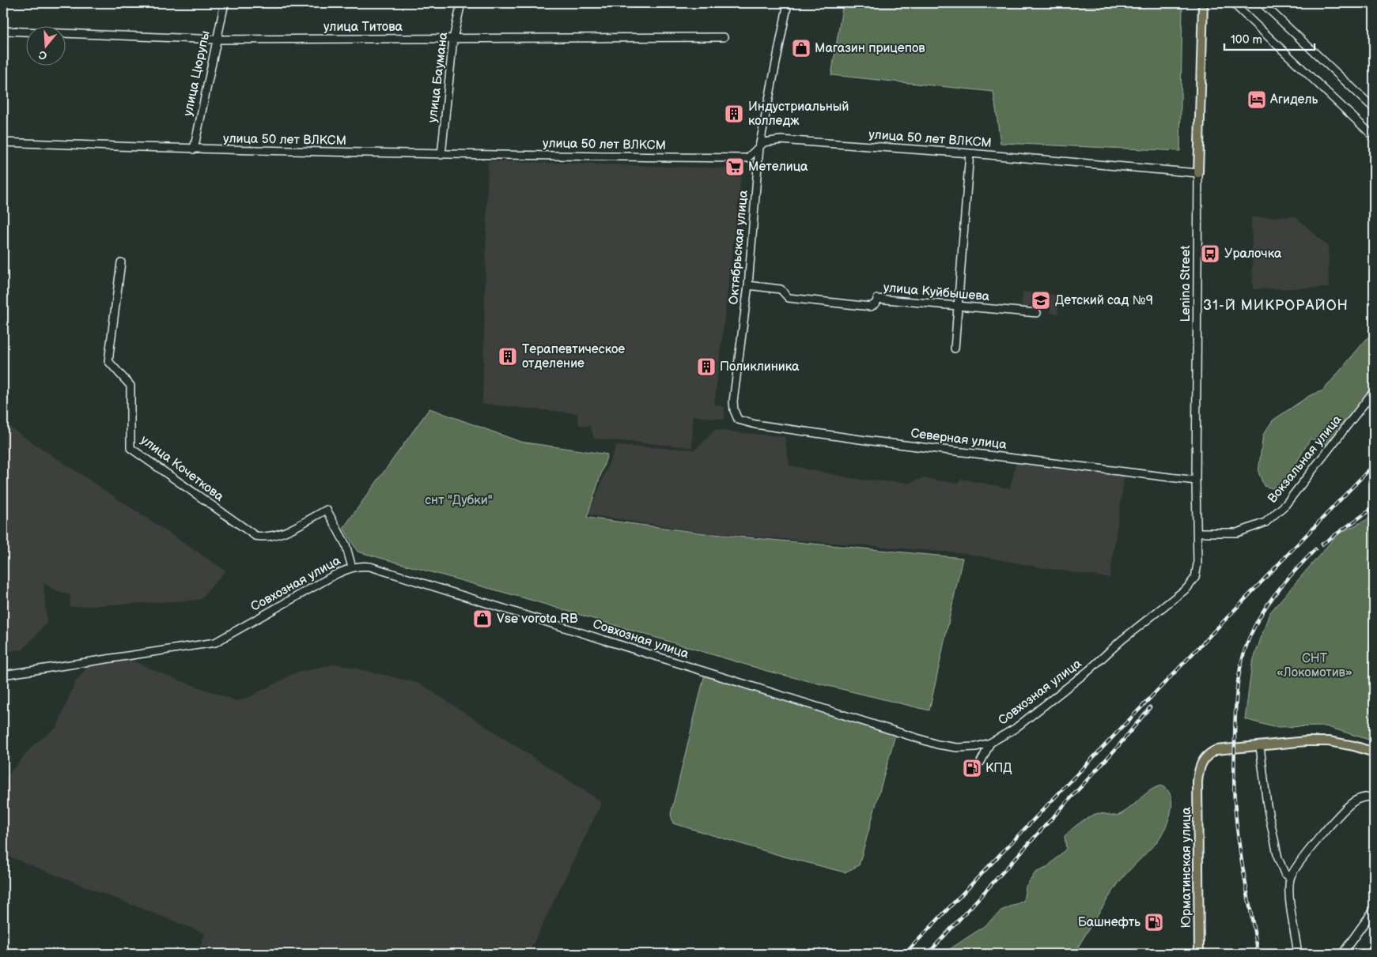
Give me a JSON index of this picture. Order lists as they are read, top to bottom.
{
  "streets": {
    "main road": ["Lenina Street", "Юрматинская улица"],
    "street": [
      "улица Титова",
      "улица Цюрупы",
      "улица Баумана",
      "улица 50 лет ВЛКСМ",
      "Октябрьская улица",
      "улица Куйбышева",
      "Северная улица",
      "Вокзальная улица",
      "улица Кочеткова",
      "Совхозная улица"
    ]
  },
  "crossings": [
    ["улица Титова", "улица Цюрупы"],
    ["улица Титова", "улица Баумана"],
    ["улица Цюрупы", "улица 50 лет ВЛКСМ"],
    ["улица Баумана", "улица 50 лет ВЛКСМ"],
    ["улица 50 лет ВЛКСМ", "Октябрьская улица"],
    ["улица 50 лет ВЛКСМ", "Lenina Street"],
    ["Октябрьская улица", "улица Куйбышева"],
    ["Октябрьская улица", "Северная улица"],
    ["Lenina Street", "Северная улица"],
    ["Lenina Street", "Вокзальная улица"],
    ["Lenina Street", "Совхозная улица"],
    ["улица Кочеткова", "Совхозная улица"]
  ],
  "districts": ["31-Й МИКРОРАЙОН"],
  "parks": ["снт \"Дубки\"", "СНТ «Локомотив»"],
  "places": {
    "shop": ["Магазин прицепов", "Vse vorota RB"],
    "hotel": ["Агидель"],
    "building": ["Индустриальный колледж", "Терапевтическое отделение", "Поликлиника"],
    "supermarket": ["Метелица"],
    "bus stop": ["Уралочка"],
    "school or university": ["Детский сад №9"],
    "fuel station": ["КПД", "Башнефть"]
  },
  "scale_bar": "100 m",
  "north": "bottom"
}
